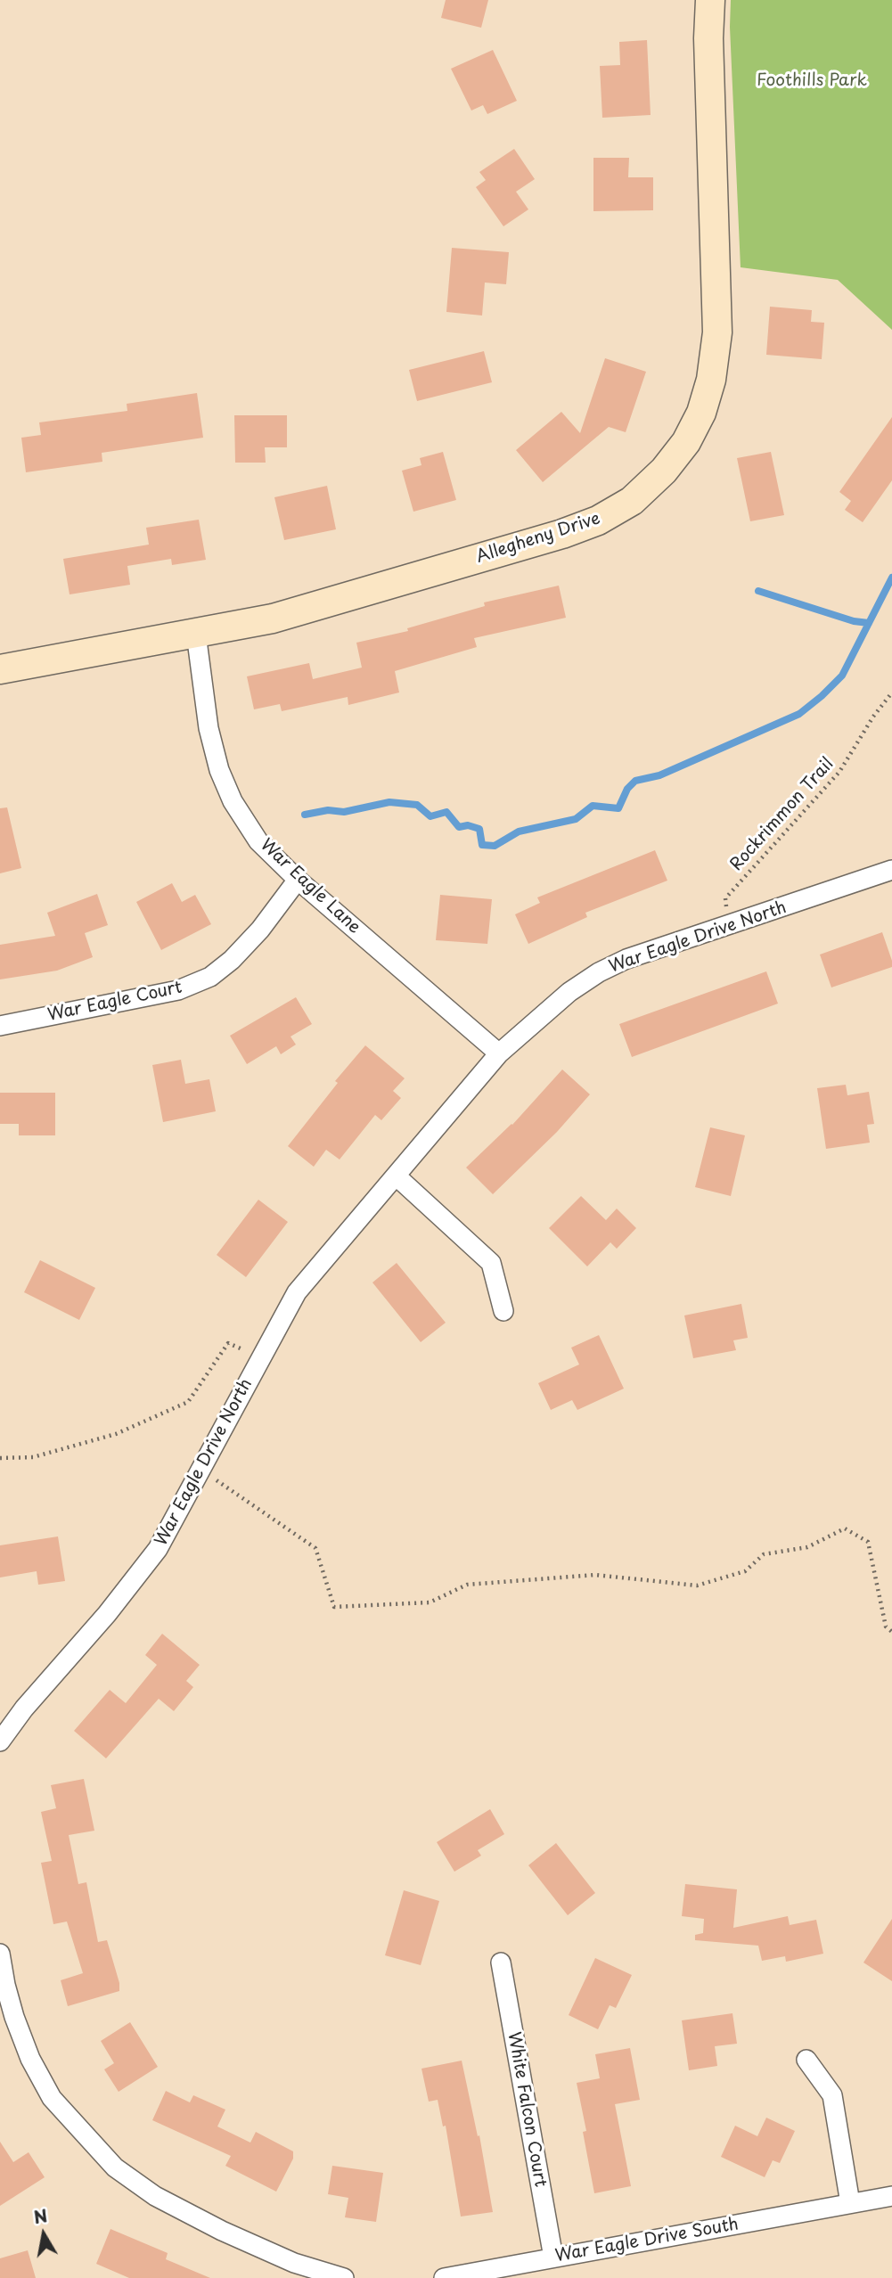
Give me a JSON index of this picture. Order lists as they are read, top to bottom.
{
  "streets": {
    "street": [
      "Allegheny Drive",
      "War Eagle Lane",
      "War Eagle Drive North",
      "War Eagle Court",
      "White Falcon Court",
      "War Eagle Drive South"
    ],
    "path": ["Rockrimmon Trail"]
  },
  "crossings": [
    ["Allegheny Drive", "War Eagle Lane"],
    ["Rockrimmon Trail", "War Eagle Drive North"],
    ["War Eagle Lane", "War Eagle Drive North"],
    ["War Eagle Lane", "War Eagle Court"],
    ["White Falcon Court", "War Eagle Drive South"]
  ],
  "parks": ["Foothills Park"],
  "north": "top"
}
